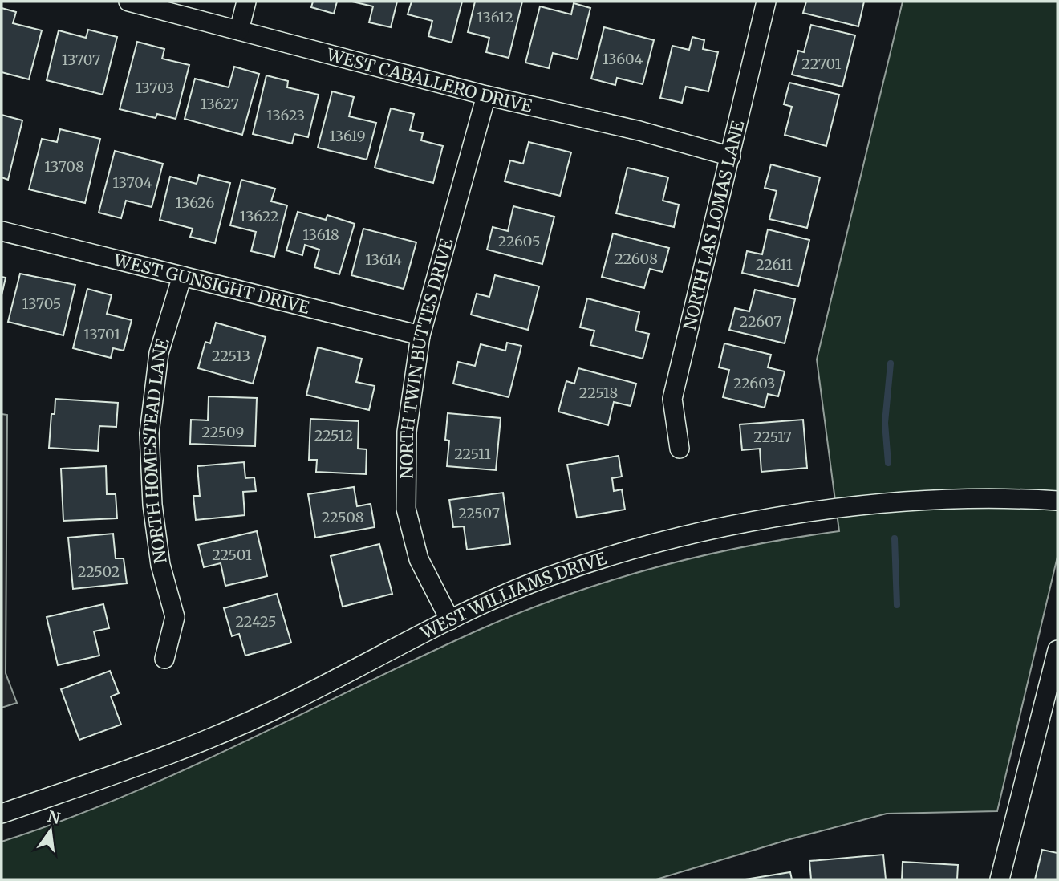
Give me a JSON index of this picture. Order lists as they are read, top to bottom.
{
  "streets": {
    "street": [
      "WEST CABALLERO DRIVE",
      "NORTH LAS LOMAS LANE",
      "WEST GUNSIGHT DRIVE",
      "NORTH TWIN BUTTES DRIVE",
      "NORTH HOMESTEAD LANE",
      "WEST WILLIAMS DRIVE"
    ]
  },
  "crossings": [
    ["WEST CABALLERO DRIVE", "NORTH LAS LOMAS LANE"],
    ["WEST CABALLERO DRIVE", "NORTH TWIN BUTTES DRIVE"],
    ["WEST GUNSIGHT DRIVE", "NORTH TWIN BUTTES DRIVE"],
    ["WEST GUNSIGHT DRIVE", "NORTH HOMESTEAD LANE"],
    ["NORTH TWIN BUTTES DRIVE", "WEST WILLIAMS DRIVE"]
  ],
  "house_numbers": [
    "13612",
    "13604",
    "13707",
    "22701",
    "13703",
    "13627",
    "13623",
    "13619",
    "13708",
    "13704",
    "13626",
    "13622",
    "13618",
    "22605",
    "22608",
    "13614",
    "22611",
    "13705",
    "22607",
    "13701",
    "22513",
    "22603",
    "22518",
    "22509",
    "22512",
    "22517",
    "22511",
    "22507",
    "22508",
    "22501",
    "22502",
    "22425"
  ],
  "north": "top"
}
